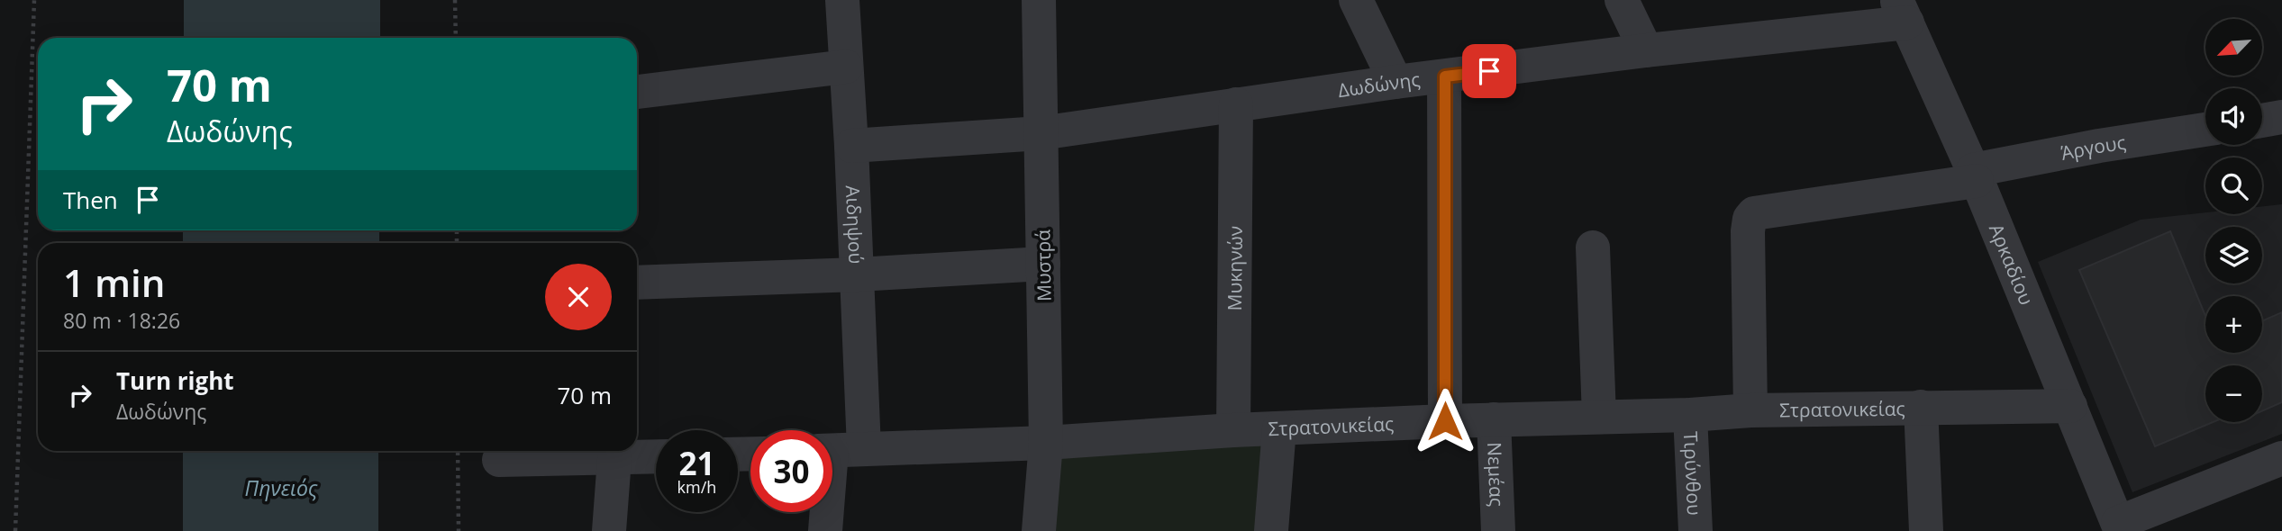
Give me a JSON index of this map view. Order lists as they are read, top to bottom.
{
  "streets": {
    "street": [
      "Δωδώνης",
      "Άργους",
      "Αιδηψού",
      "Αρκαδίου",
      "Μυστρά",
      "Μυκηνών",
      "Στρατονικείας",
      "Τιρύνθου",
      "Νεμέας"
    ]
  },
  "crossings": [
    ["Δωδώνης", "Αιδηψού"],
    ["Δωδώνης", "Αρκαδίου"],
    ["Δωδώνης", "Μυστρά"],
    ["Δωδώνης", "Μυκηνών"],
    ["Άργους", "Αρκαδίου"],
    ["Άργους", "Στρατονικείας"],
    ["Αιδηψού", "Στρατονικείας"],
    ["Αρκαδίου", "Στρατονικείας"],
    ["Μυστρά", "Στρατονικείας"],
    ["Μυκηνών", "Στρατονικείας"],
    ["Στρατονικείας", "Τιρύνθου"],
    ["Στρατονικείας", "Νεμέας"]
  ],
  "water": ["Πηνειός"],
  "north": "bottom left",
  "page": {
    "map_buttons": ["+", "−"],
    "turn": ["70 m", "Δωδώνης"],
    "then": "Then",
    "heading": ["1 min", "80 m · 18:26"],
    "list": [
      {
        "name": "Turn right",
        "note": "Δωδώνης",
        "value": "70 m"
      }
    ],
    "speed": "21 km/h",
    "limit": "30"
  }
}
